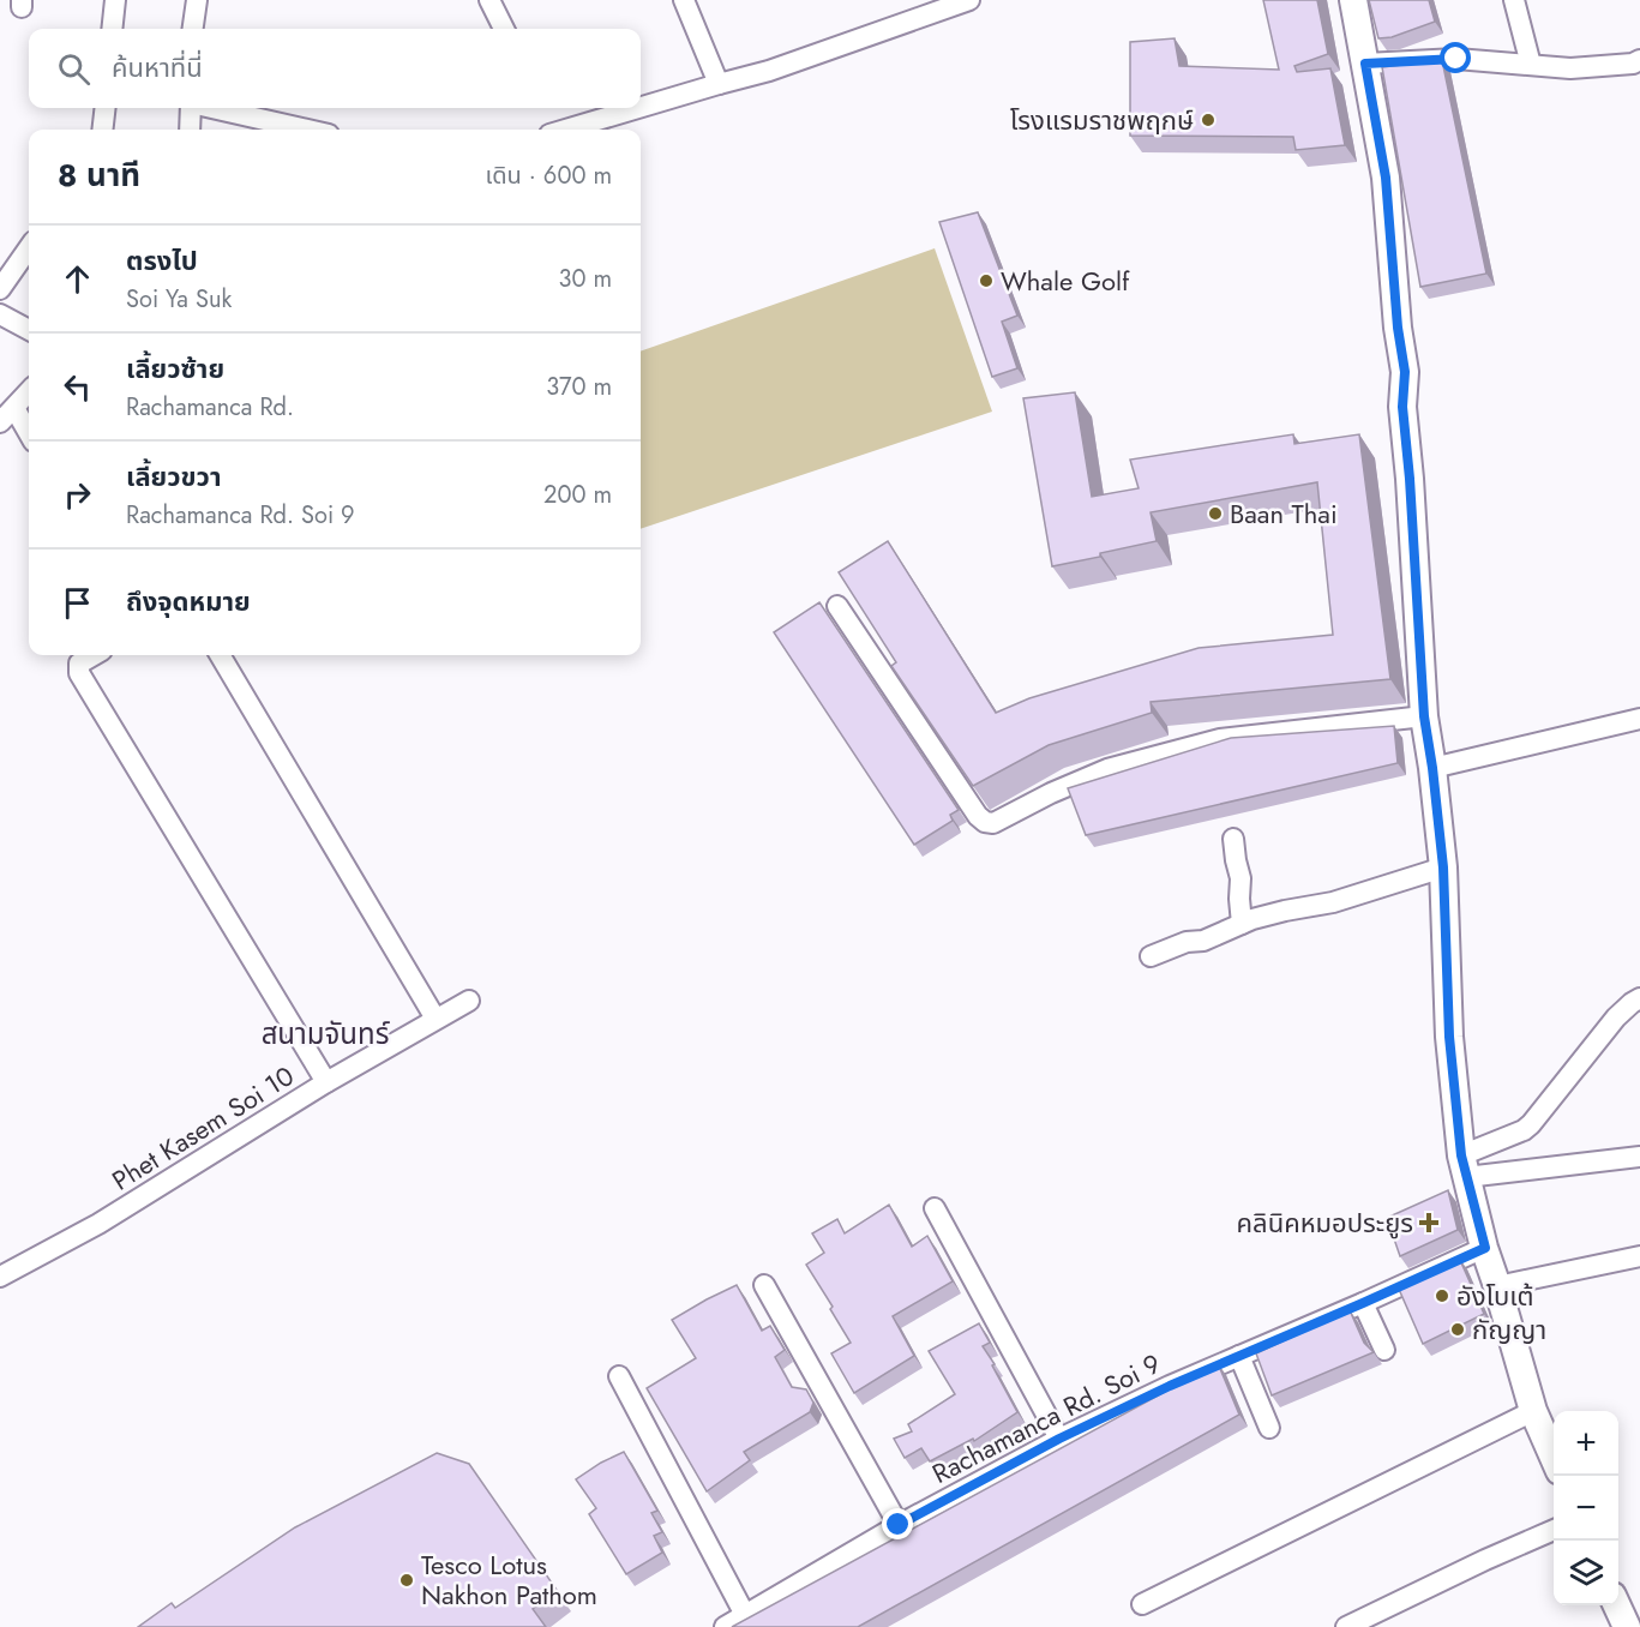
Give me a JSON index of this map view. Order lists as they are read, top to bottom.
{
  "streets": {
    "street": ["Phet Kasem Soi 10", "Rachamanca Rd. Soi 9"]
  },
  "districts": ["สนามจันทร์"],
  "places": {
    "other": [
      "โรงแรมราชพฤกษ์",
      "Whale Golf",
      "Baan Thai",
      "อังโบเต้",
      "กัญญา",
      "Tesco Lotus Nakhon Pathom"
    ],
    "health": ["คลินิคหมอประยูร"]
  },
  "page": {
    "search": "ค้นหาที่นี่",
    "heading": ["8 นาที", "เดิน · 600 m"],
    "list": [
      ["ตรงไป", "Soi Ya Suk", "30 m"],
      ["เลี้ยวซ้าย", "Rachamanca Rd.", "370 m"],
      ["เลี้ยวขวา", "Rachamanca Rd. Soi 9", "200 m"],
      "ถึงจุดหมาย"
    ],
    "map_buttons": ["+", "−"]
  }
}
